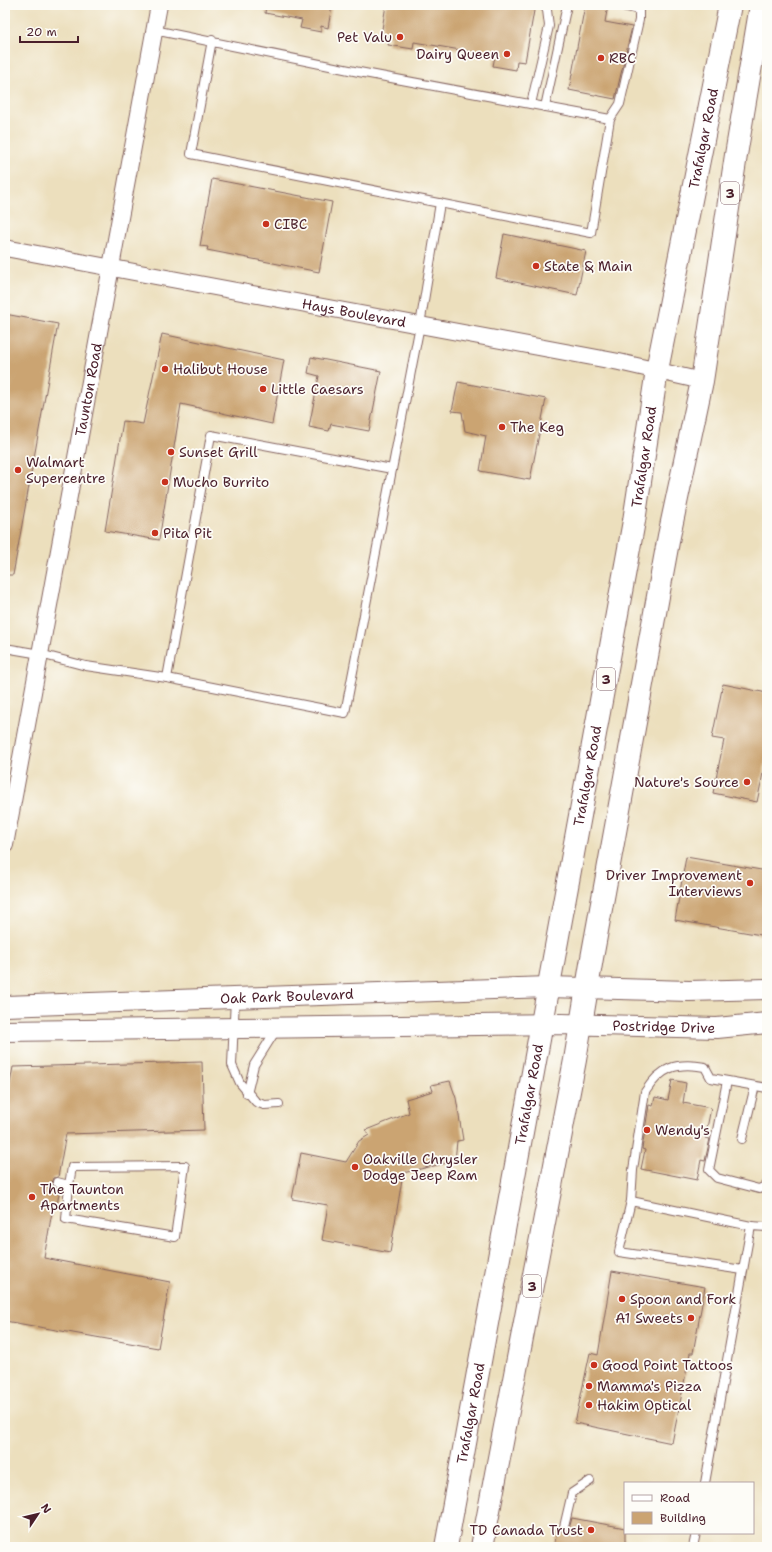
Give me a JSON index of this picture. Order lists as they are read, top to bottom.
{
  "streets": {
    "main road": ["Trafalgar Road", "3"],
    "street": [
      "Hays Boulevard",
      "Taunton Road",
      "Oak Park Boulevard",
      "Postridge Drive"
    ]
  },
  "crossings": [
    ["Trafalgar Road", "Hays Boulevard"],
    ["Trafalgar Road", "Oak Park Boulevard"],
    ["Trafalgar Road", "Postridge Drive"],
    ["Hays Boulevard", "Taunton Road"]
  ],
  "places": [
    "Pet Valu",
    "Dairy Queen",
    "RBC",
    "CIBC",
    "State & Main",
    "Halibut House",
    "Little Caesars",
    "The Keg",
    "Sunset Grill",
    "Walmart Supercentre",
    "Mucho Burrito",
    "Pita Pit",
    "Nature's Source",
    "Driver Improvement Interviews",
    "Wendy's",
    "Oakville Chrysler Dodge Jeep Ram",
    "The Taunton Apartments",
    "Spoon and Fork",
    "A1 Sweets",
    "Good Point Tattoos",
    "Mamma's Pizza",
    "Hakim Optical",
    "TD Canada Trust"
  ],
  "legend": ["Road", "Building"],
  "scale_bar": "20 m",
  "north": "top right"
}
